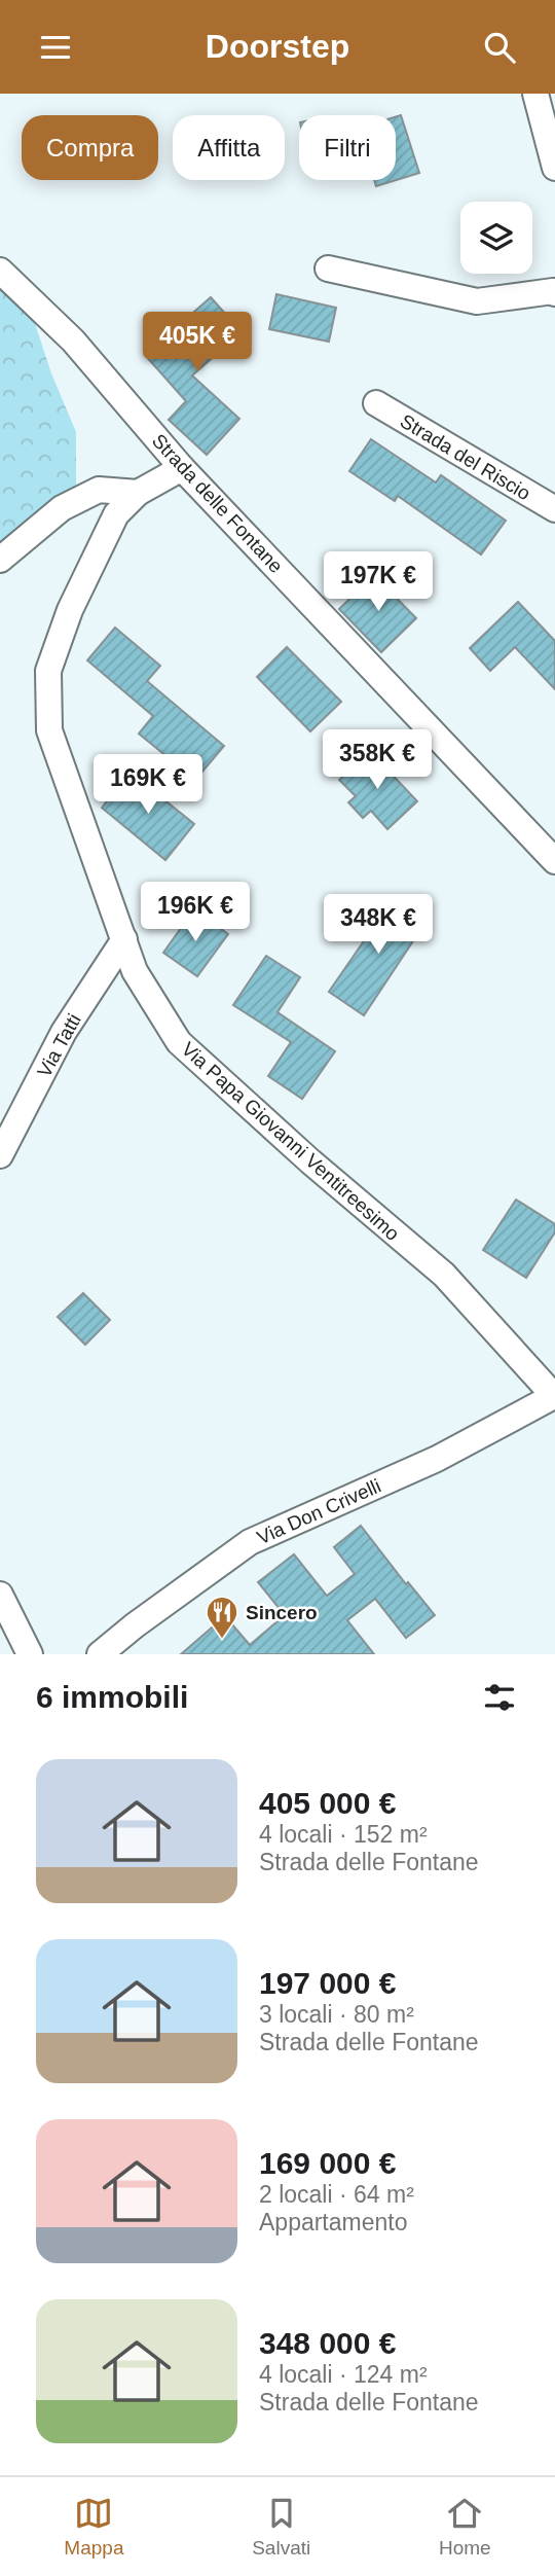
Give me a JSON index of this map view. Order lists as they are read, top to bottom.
{
  "streets": {
    "street": [
      "Strada del Riscio",
      "Strada delle Fontane",
      "Via Tatti",
      "Via Papa Giovanni Ventitreesimo",
      "Via Don Crivelli"
    ]
  },
  "crossings": [
    ["Strada delle Fontane", "Via Papa Giovanni Ventitreesimo"],
    ["Via Tatti", "Via Papa Giovanni Ventitreesimo"],
    ["Via Papa Giovanni Ventitreesimo", "Via Don Crivelli"]
  ],
  "places": {
    "restaurant": ["Sincero"]
  },
  "page": {
    "header": "Doorstep",
    "chip": ["Compra", "Affitta", "Filtri"],
    "price": [
      "405K €",
      "197K €",
      "358K €",
      "169K €",
      "196K €",
      "348K €"
    ],
    "heading": "6 immobili",
    "list": [
      {
        "name": "405 000 €",
        "note": "4 locali · 152 m² · Strada delle Fontane"
      },
      {
        "name": "197 000 €",
        "note": "3 locali · 80 m² · Strada delle Fontane"
      },
      {
        "name": "169 000 €",
        "note": "2 locali · 64 m² · Appartamento"
      },
      {
        "name": "348 000 €",
        "note": "4 locali · 124 m² · Strada delle Fontane"
      }
    ],
    "tabs": ["Mappa", "Salvati", "Home"]
  }
}
